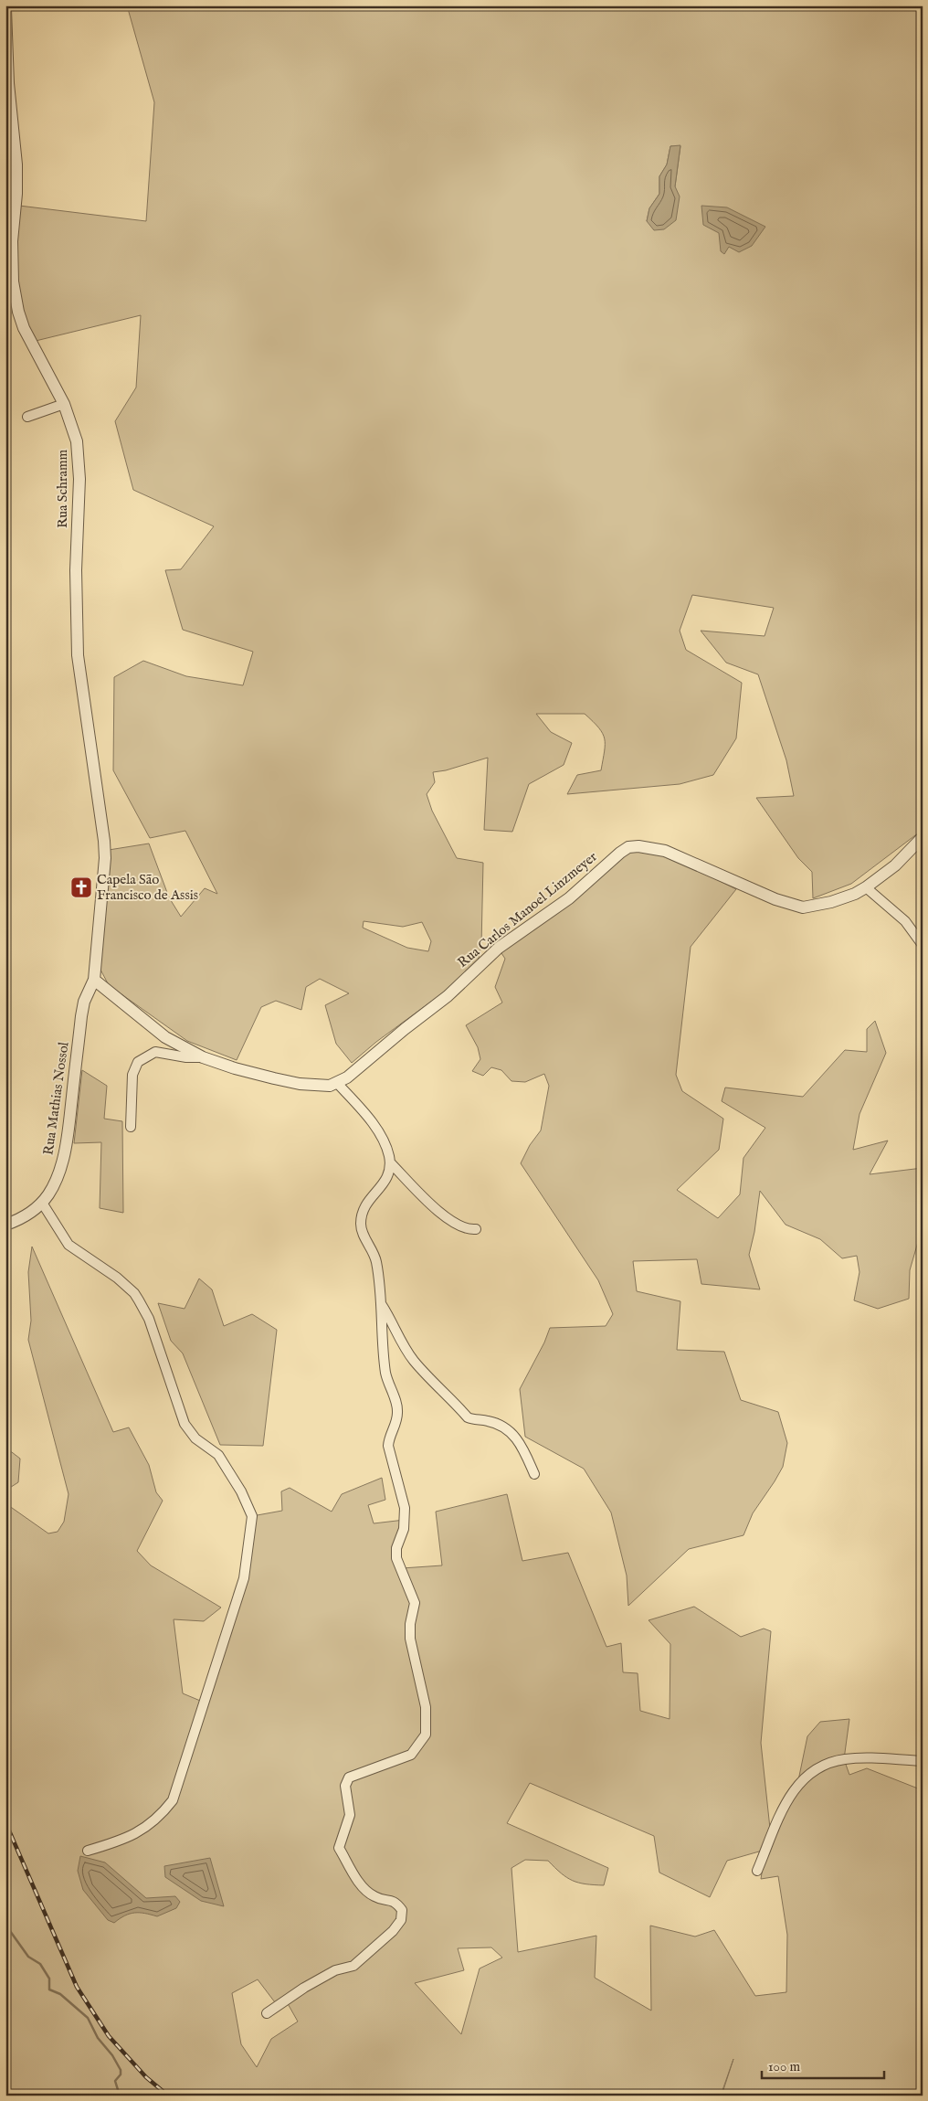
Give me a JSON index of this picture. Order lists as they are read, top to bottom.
{
  "streets": {
    "street": ["Rua Schramm", "Rua Carlos Manoel Linzmeyer", "Rua Mathias Nossol"]
  },
  "crossings": [
    ["Rua Schramm", "Rua Mathias Nossol"]
  ],
  "places": {
    "church": ["Capela São Francisco de Assis"]
  },
  "scale_bar": "100 m"
}
